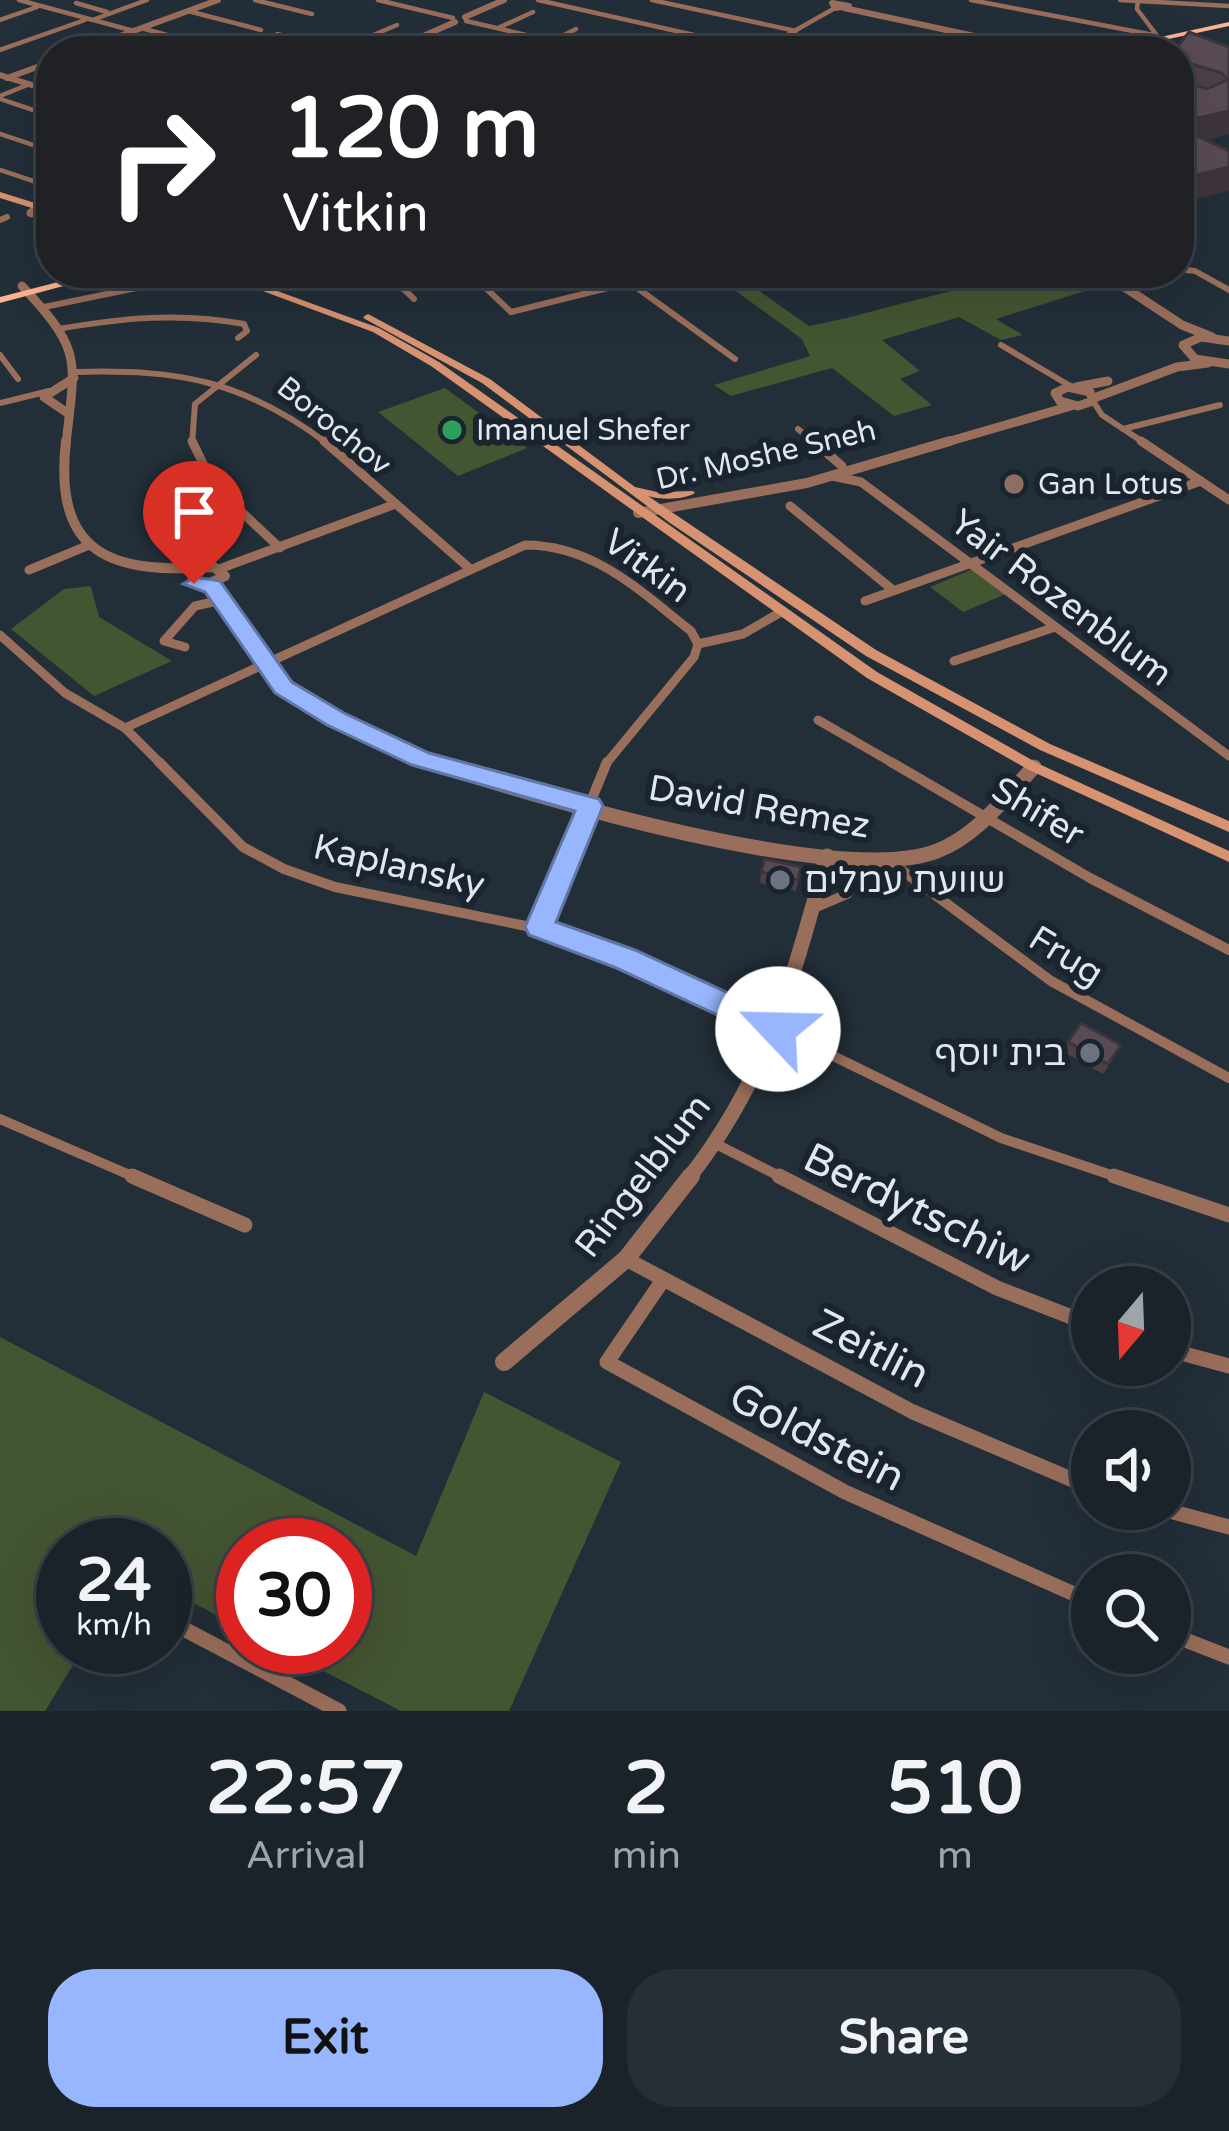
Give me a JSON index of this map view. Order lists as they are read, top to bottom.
{
  "streets": {
    "street": [
      "Borochov",
      "Dr. Moshe Sneh",
      "Vitkin",
      "Yair Rozenblum",
      "David Remez",
      "Shifer",
      "Kaplansky",
      "Frug",
      "Ringelblum",
      "Berdytschiw",
      "Zeitlin",
      "Goldstein"
    ]
  },
  "crossings": [
    ["Borochov", "Vitkin"],
    ["Dr. Moshe Sneh", "Yair Rozenblum"],
    ["Vitkin", "David Remez"],
    ["Vitkin", "Kaplansky"],
    ["David Remez", "Shifer"],
    ["David Remez", "Frug"],
    ["David Remez", "Ringelblum"],
    ["Kaplansky", "Ringelblum"],
    ["Ringelblum", "Berdytschiw"],
    ["Ringelblum", "Zeitlin"],
    ["Zeitlin", "Goldstein"]
  ],
  "places": [
    "Imanuel Shefer",
    "Gan Lotus",
    "שוועת עמלים",
    "בית יוסף"
  ],
  "north": "bottom",
  "page": {
    "turn": ["120 m", "Vitkin"],
    "speed": "24 km/h",
    "limit": "30",
    "eta": [
      "22:57",
      "Arrival",
      "2",
      "min",
      "510",
      "m"
    ],
    "buttons": ["Exit", "Share"]
  }
}
